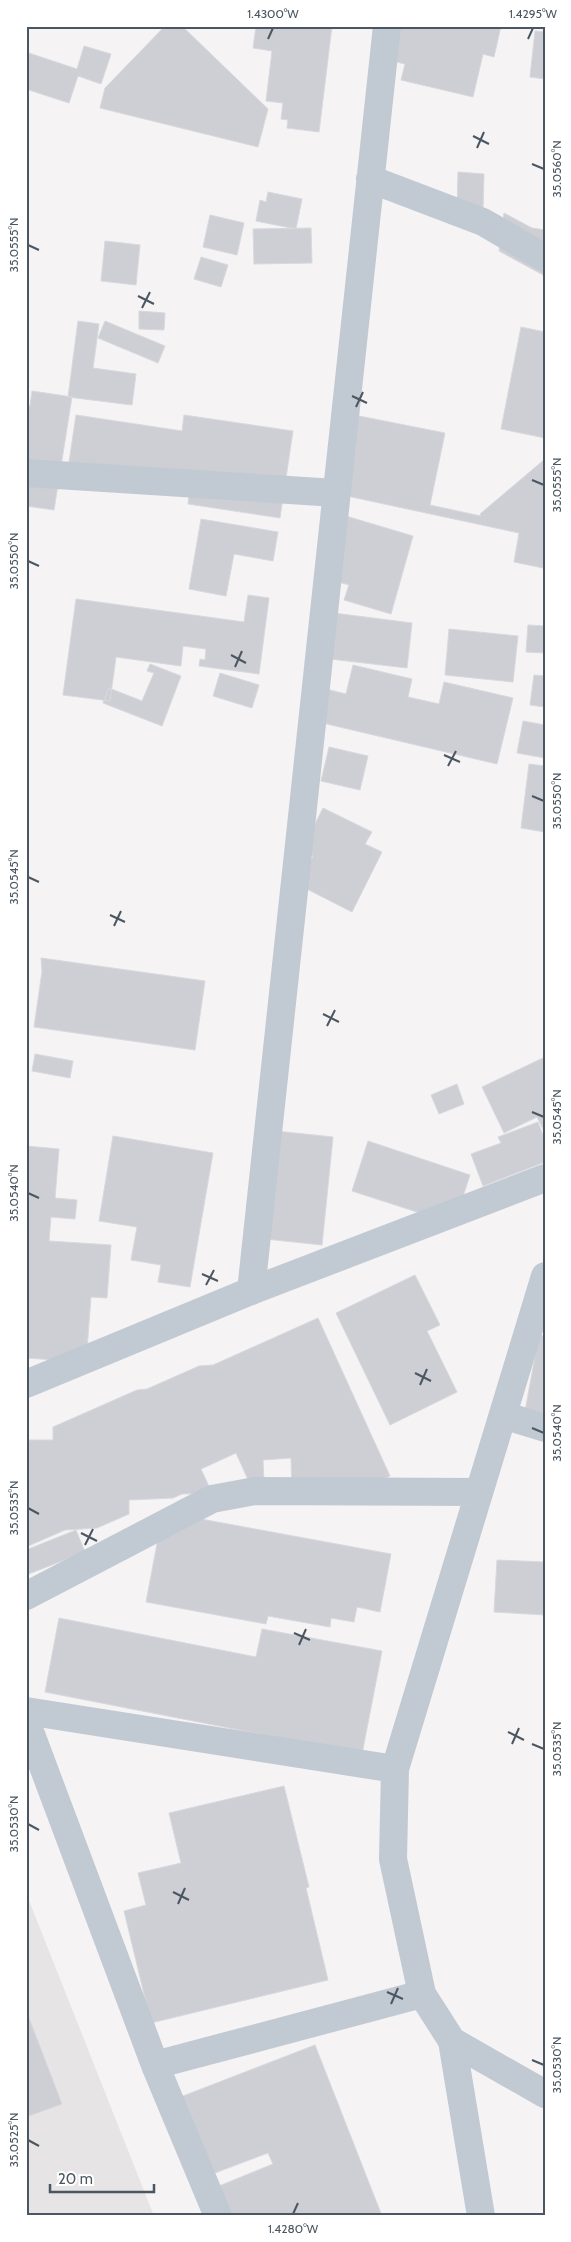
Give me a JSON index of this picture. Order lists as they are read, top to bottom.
{
  "scale_bar": "20 m",
  "coordinates": [
    "1.4300°W",
    "1.4295°W",
    "35.0560°N",
    "35.0555°N",
    "35.0550°N",
    "35.0545°N",
    "35.0540°N",
    "35.0535°N",
    "35.0530°N",
    "35.0525°N",
    "1.4280°W"
  ]
}
